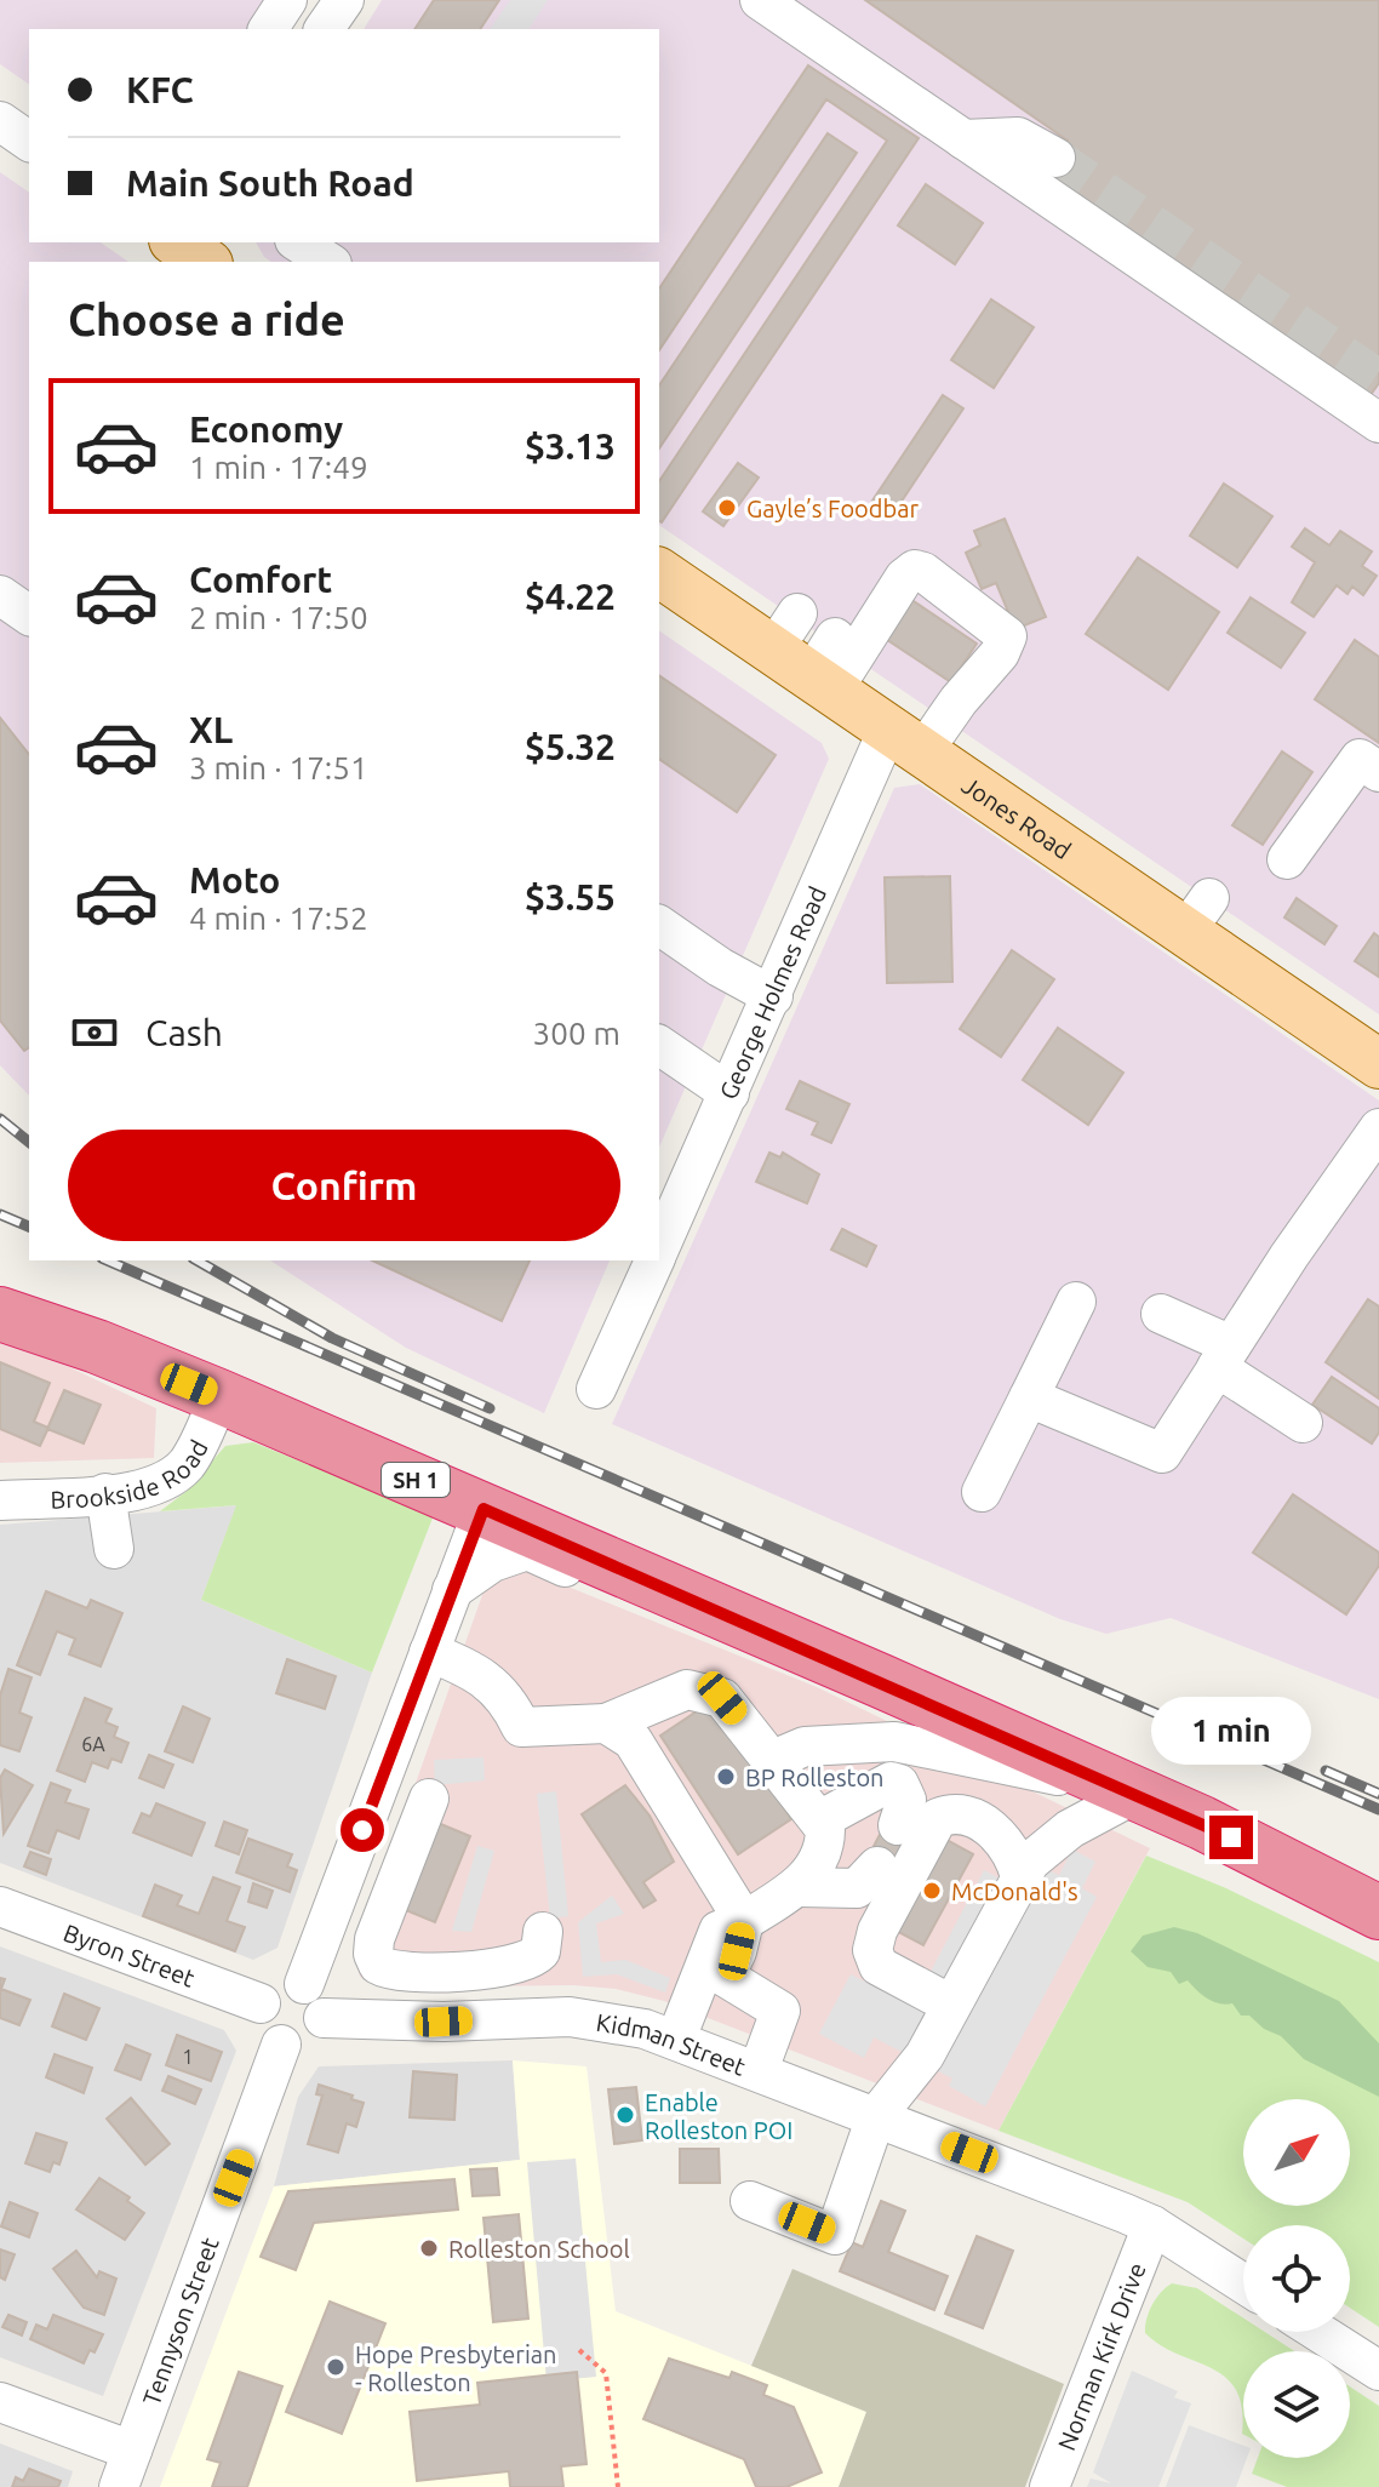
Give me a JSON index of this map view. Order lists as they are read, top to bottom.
{
  "streets": {
    "highway": ["SH 1"],
    "main road": ["Jones Road"],
    "street": [
      "George Holmes Road",
      "Brookside Road",
      "Byron Street",
      "Kidman Street",
      "Tennyson Street",
      "Norman Kirk Drive"
    ]
  },
  "crossings": [
    ["Jones Road", "George Holmes Road"],
    ["Brookside Road", "SH 1"],
    ["Byron Street", "Kidman Street"],
    ["Byron Street", "Tennyson Street"],
    ["Kidman Street", "Tennyson Street"],
    ["Kidman Street", "Norman Kirk Drive"]
  ],
  "places": [
    "Gayle’s Foodbar",
    "BP Rolleston",
    "McDonald's",
    "Enable Rolleston POI",
    "Rolleston School",
    "Hope Presbyterian - Rolleston"
  ],
  "house_numbers": ["6A", "1"],
  "north": "top right",
  "page": {
    "banner": ["KFC", "Main South Road"],
    "heading": "Choose a ride",
    "list": [
      {
        "name": "Economy",
        "note": "1 min · 17:49",
        "value": "$3.13"
      },
      {
        "name": "Comfort",
        "note": "2 min · 17:50",
        "value": "$4.22"
      },
      {
        "name": "XL",
        "note": "3 min · 17:51",
        "value": "$5.32"
      },
      {
        "name": "Moto",
        "note": "4 min · 17:52",
        "value": "$3.55"
      }
    ],
    "pay": ["Cash", "300 m"],
    "buttons": "Confirm",
    "bubble": "1 min"
  }
}
